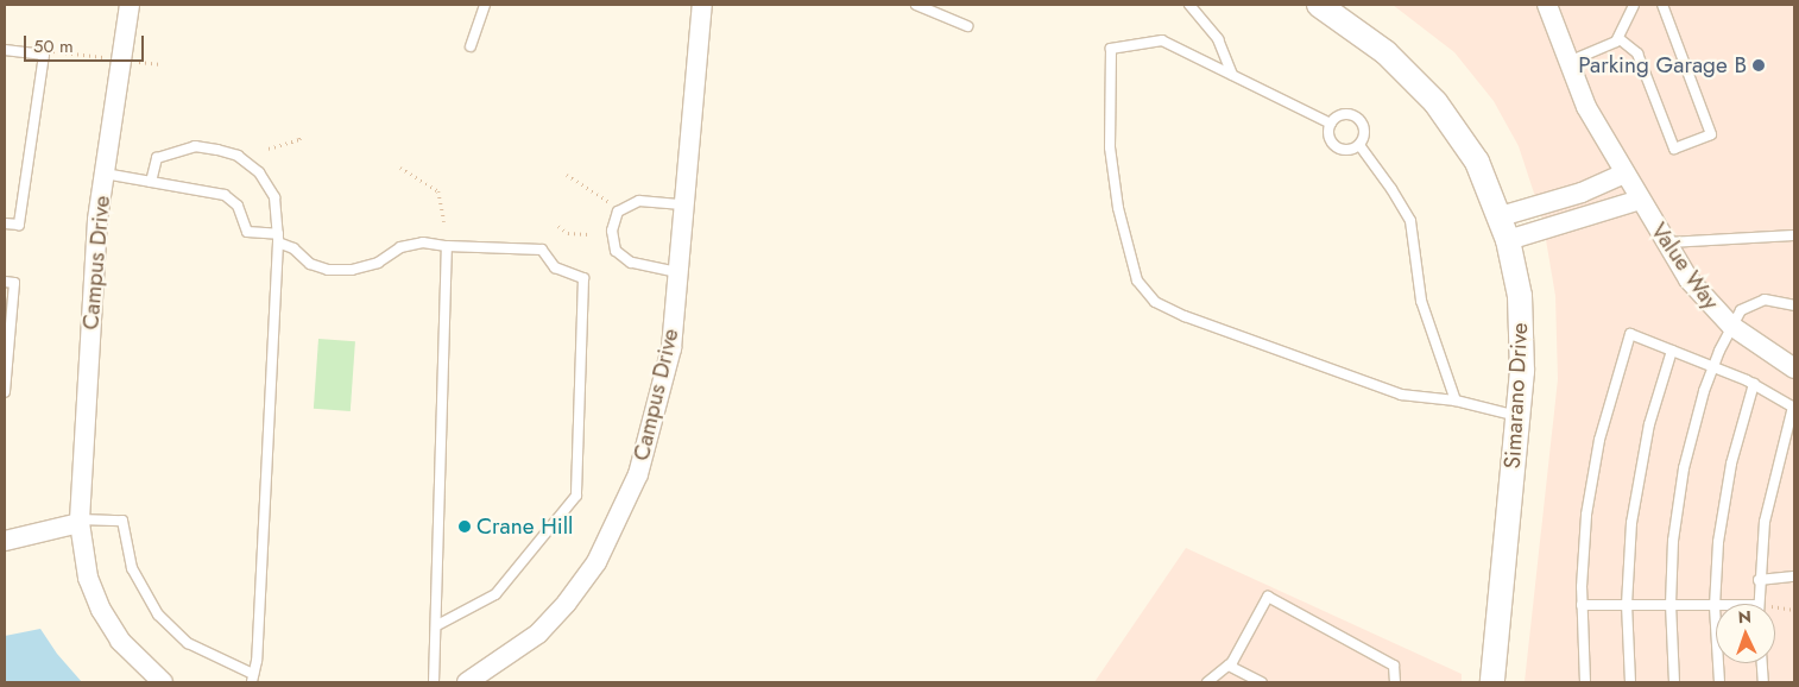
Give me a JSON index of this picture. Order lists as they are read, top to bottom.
{
  "streets": {
    "street": ["Campus Drive", "Value Way", "Simarano Drive"]
  },
  "crossings": [
    ["Value Way", "Simarano Drive"]
  ],
  "places": ["Parking Garage B", "Crane Hill"],
  "scale_bar": "50 m",
  "north": "top"
}
